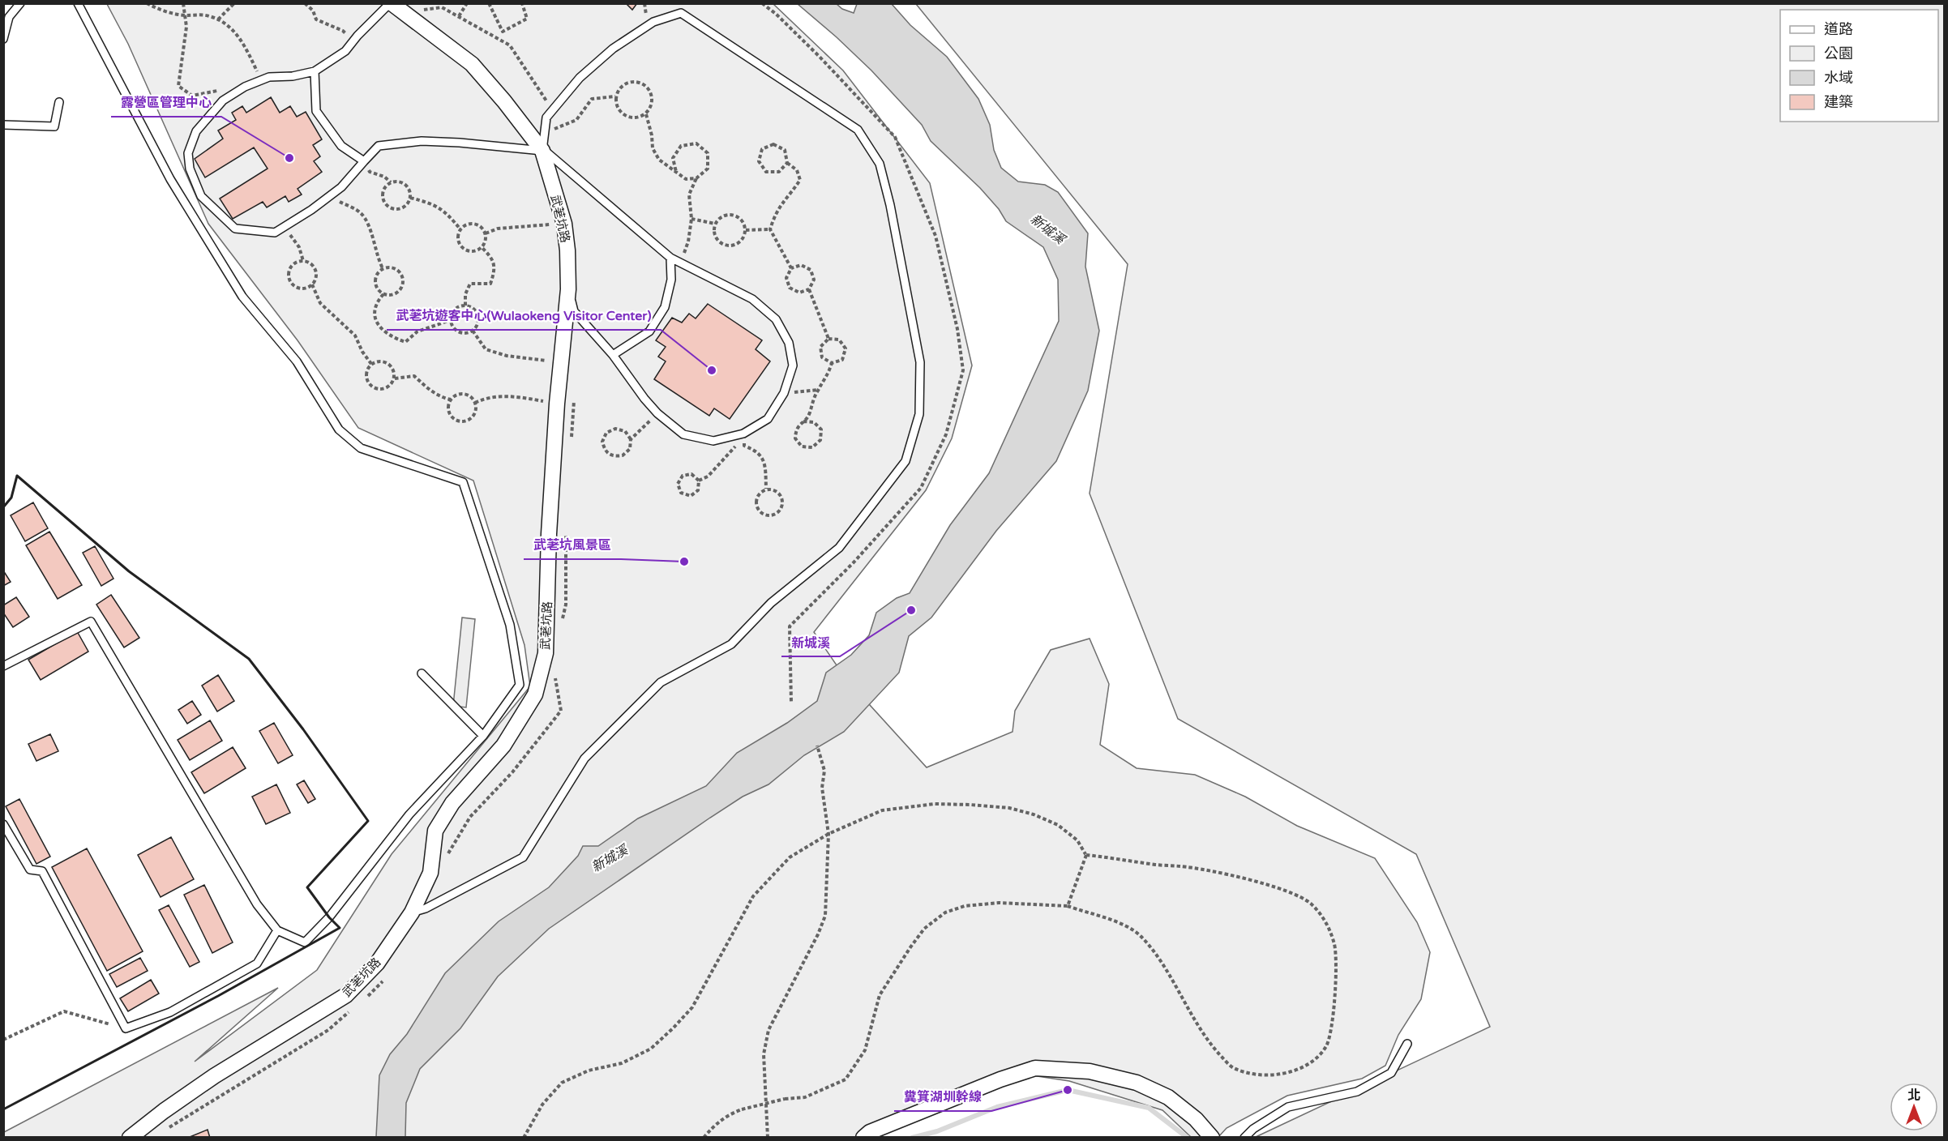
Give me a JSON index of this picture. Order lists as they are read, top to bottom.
{
  "streets": {
    "street": ["武荖坑路"]
  },
  "water": ["新城溪"],
  "places": [
    "露營區管理中心",
    "武荖坑遊客中心(Wulaokeng Visitor Center)",
    "武荖坑風景區",
    "新城溪",
    "糞箕湖圳幹線"
  ],
  "legend": [
    "道路",
    "公園",
    "水域",
    "建築"
  ],
  "north": "top"
}
